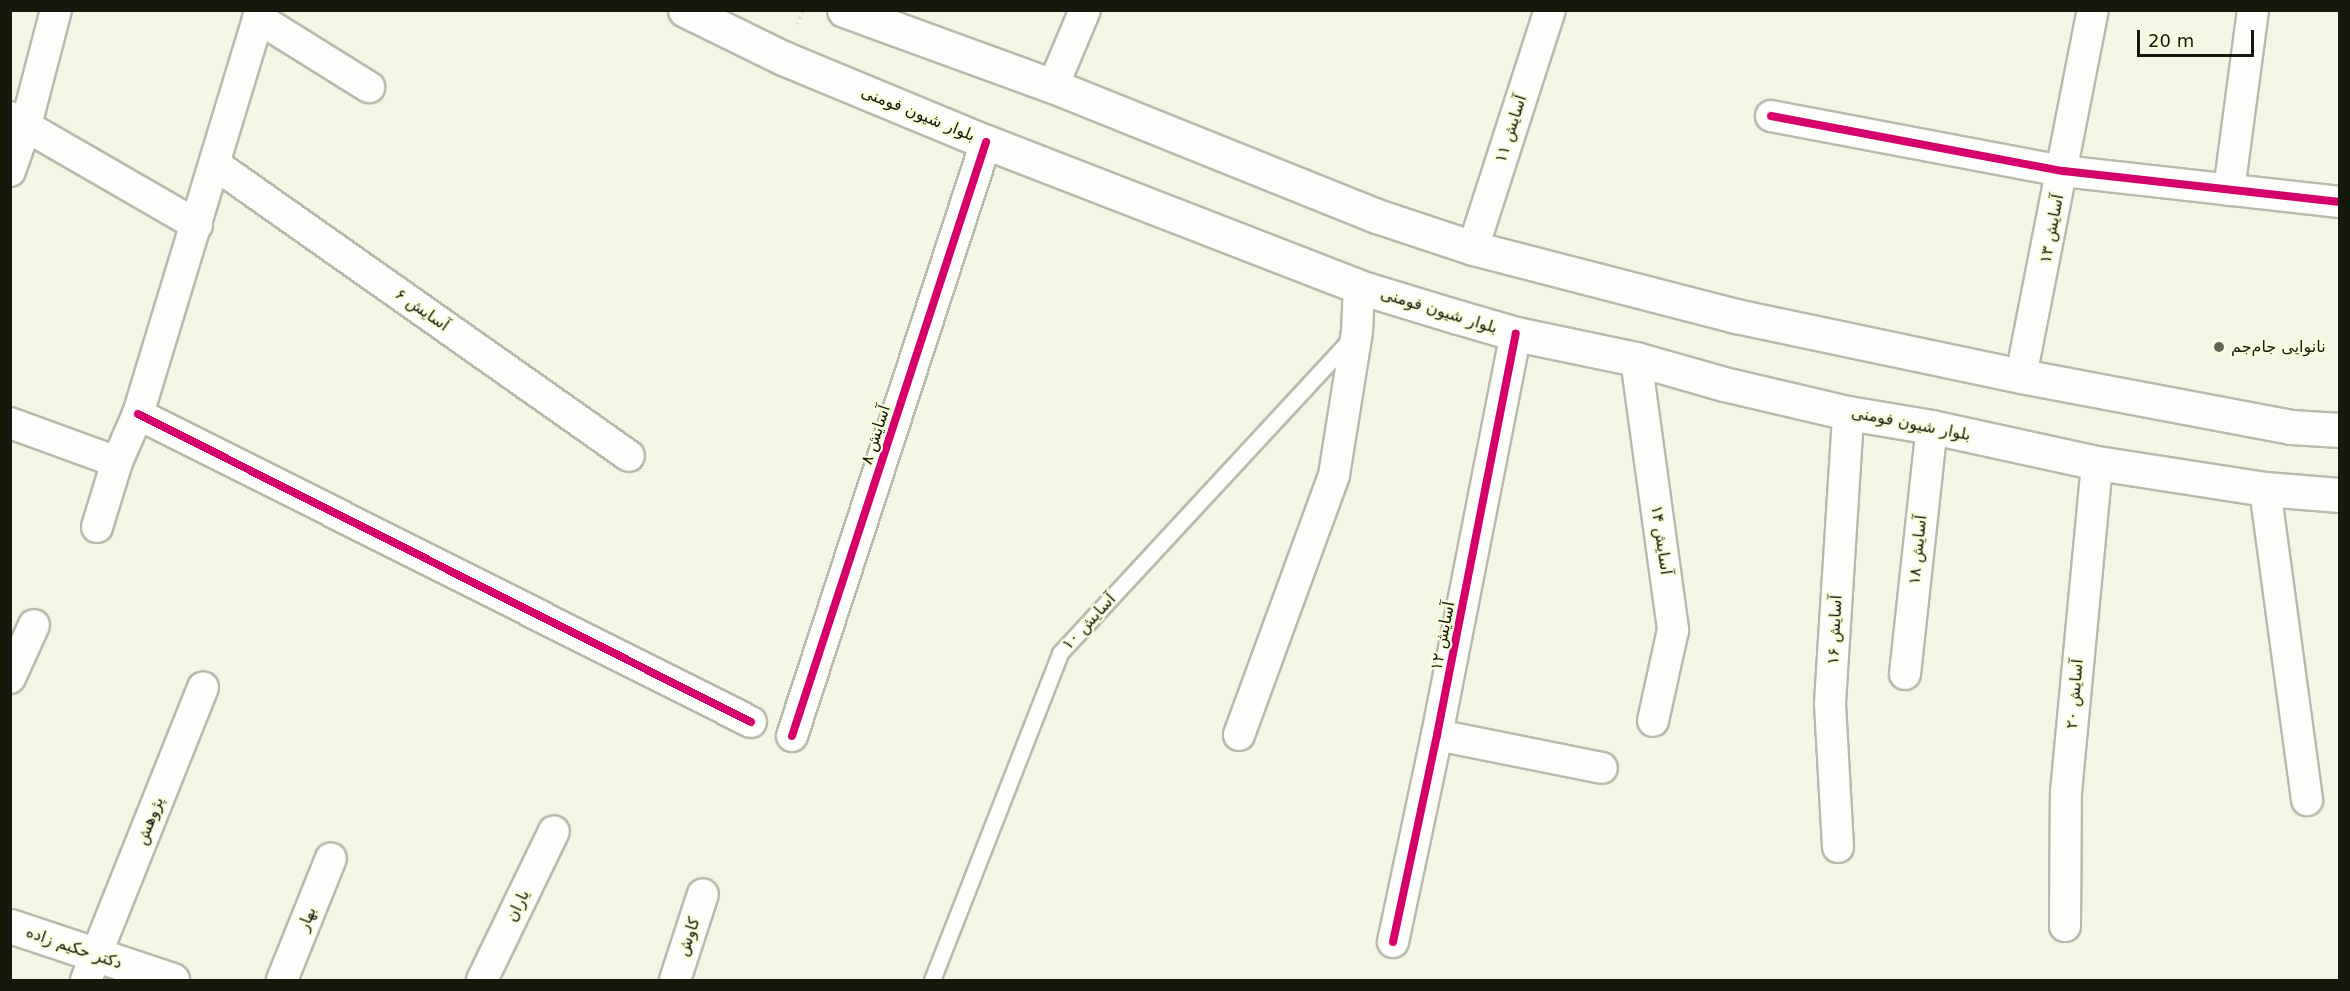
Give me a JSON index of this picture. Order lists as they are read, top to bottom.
{
  "streets": {
    "main road": ["بلوار شیون فومنی", "دکتر حکیم زاده"],
    "street": [
      "آسایش ۱۱",
      "آسایش ۱۳",
      "آسایش ۶",
      "آسایش ۸",
      "آسایش ۱۴",
      "آسایش ۱۸",
      "آسایش ۱۶",
      "آسایش ۱۲",
      "آسایش ۲۰",
      "پژوهش",
      "یاران",
      "بهار",
      "کاوش"
    ],
    "lane": ["آسایش ‍۱۰"]
  },
  "crossings": [
    ["بلوار شیون فومنی", "آسایش ۸"],
    ["بلوار شیون فومنی", "آسایش ۱۴"],
    ["بلوار شیون فومنی", "آسایش ۱۸"],
    ["بلوار شیون فومنی", "آسایش ۱۶"],
    ["بلوار شیون فومنی", "آسایش ۱۲"],
    ["بلوار شیون فومنی", "آسایش ۲۰"],
    ["پژوهش", "دکتر حکیم زاده"]
  ],
  "places": ["نانوایی جام‌جم"],
  "scale_bar": "20 m"
}
